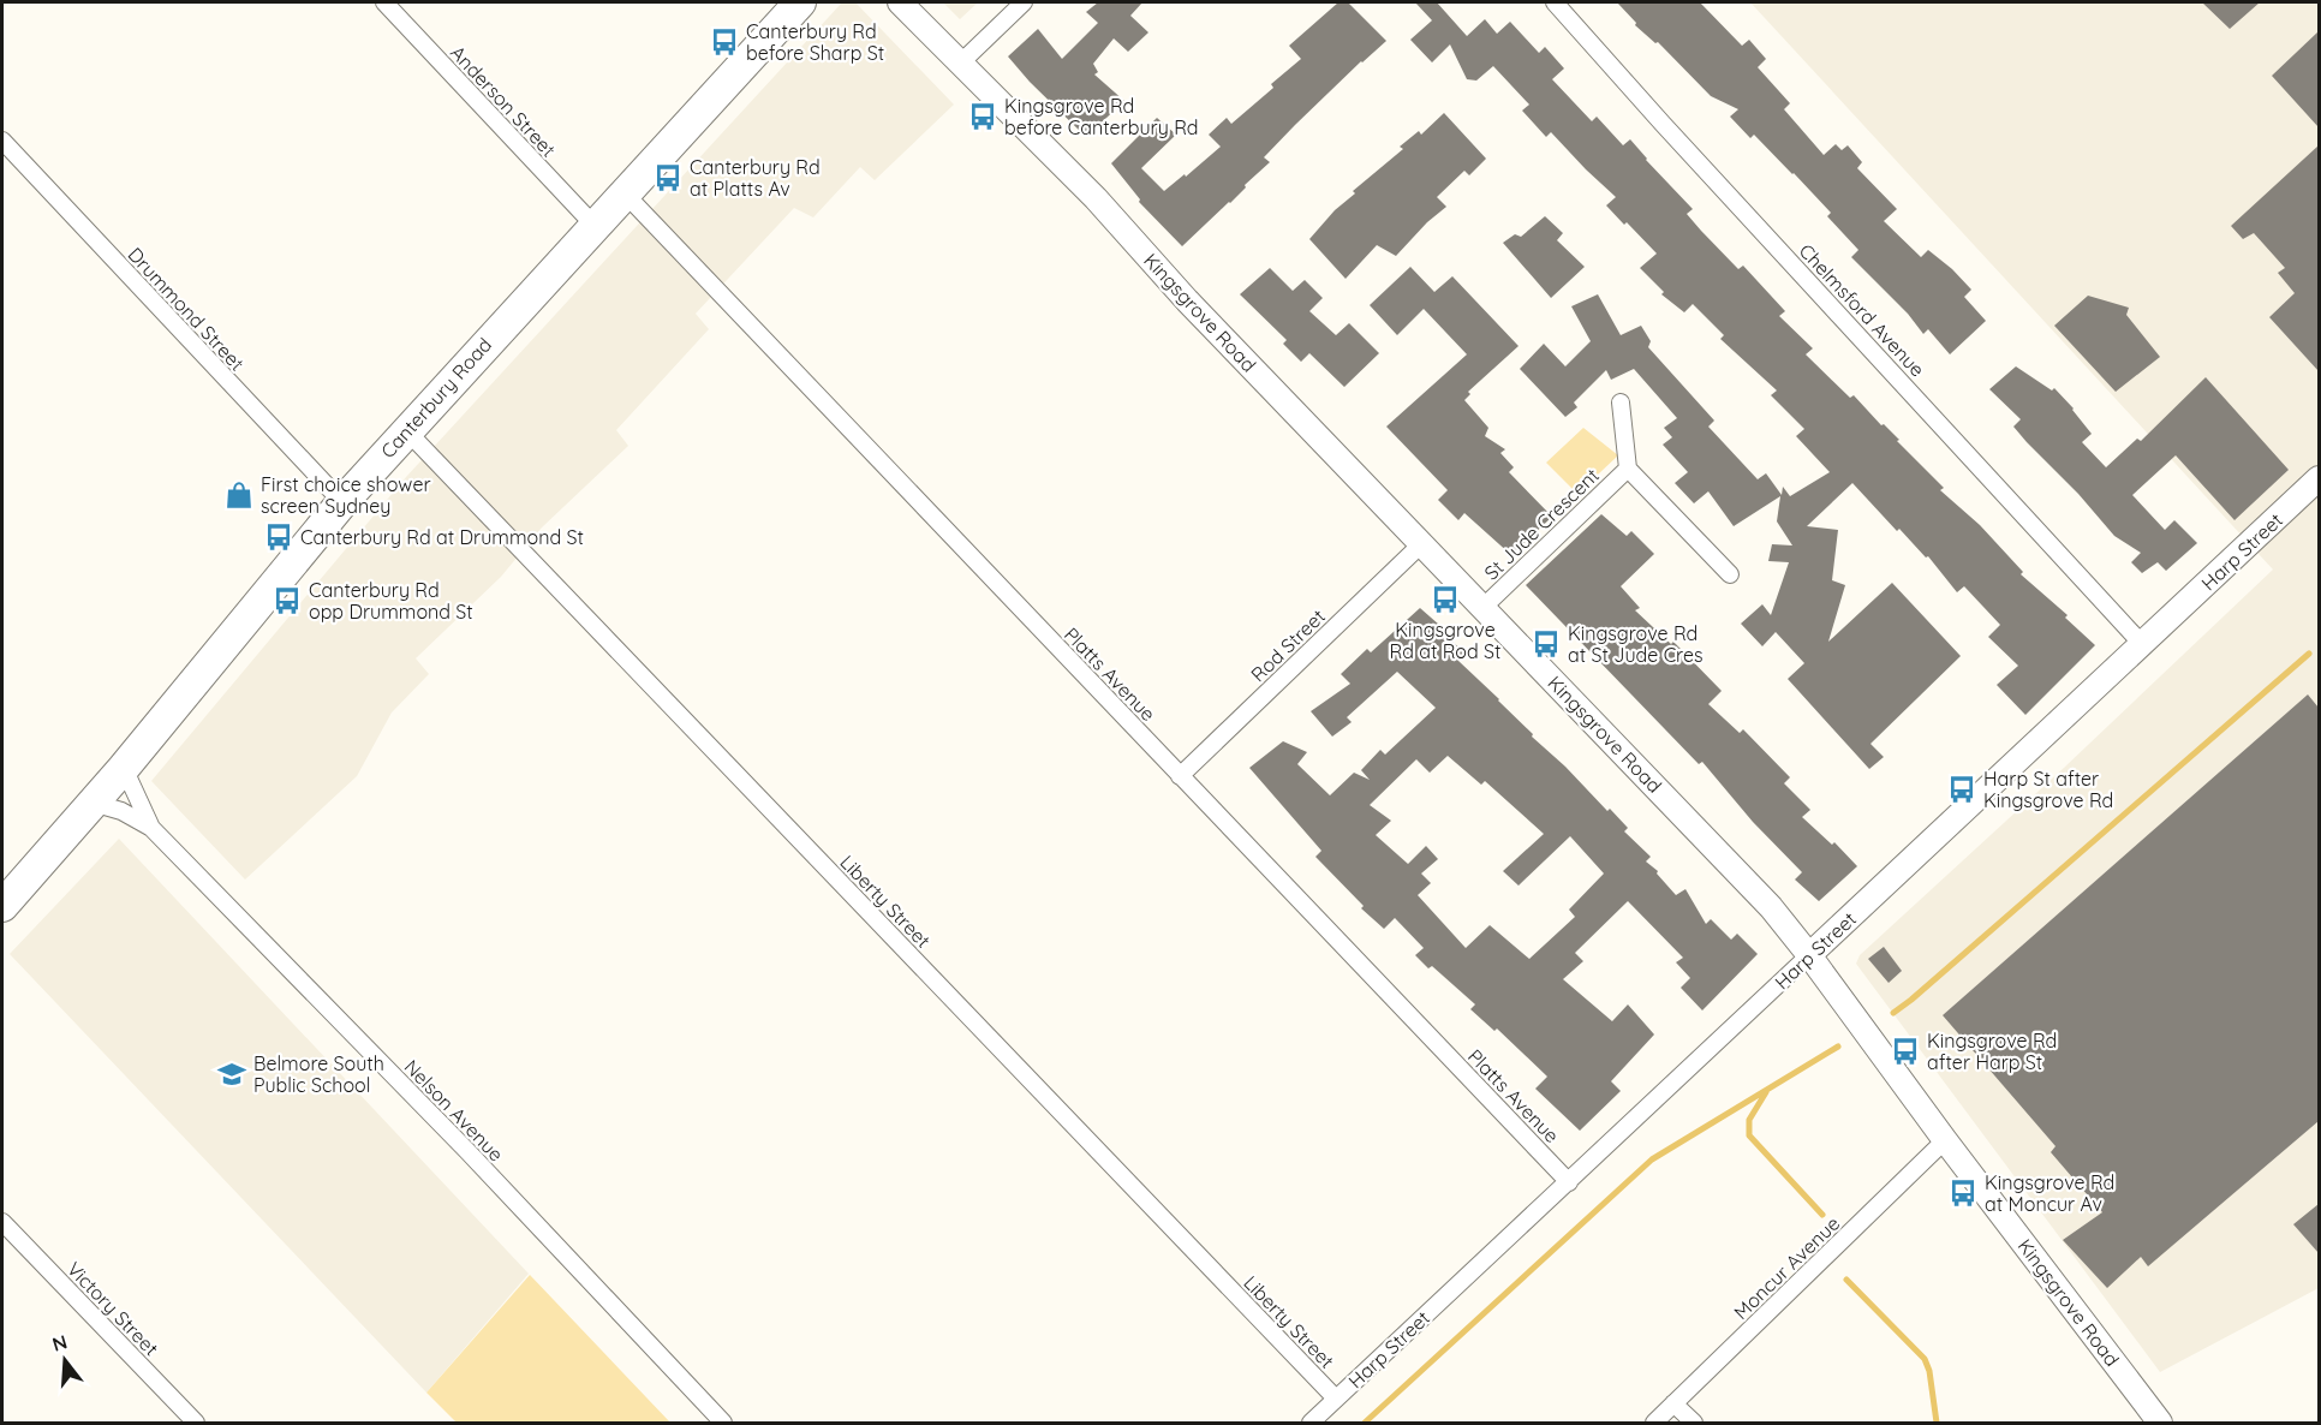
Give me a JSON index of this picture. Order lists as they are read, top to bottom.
{
  "streets": {
    "highway": ["Canterbury Road"],
    "main road": ["Kingsgrove Road", "Harp Street"],
    "street": [
      "Anderson Street",
      "Drummond Street",
      "Chelmsford Avenue",
      "St Jude Crescent",
      "Rod Street",
      "Platts Avenue",
      "Liberty Street",
      "Nelson Avenue",
      "Moncur Avenue",
      "Victory Street"
    ]
  },
  "crossings": [
    ["Anderson Street", "Canterbury Road"],
    ["Drummond Street", "Canterbury Road"],
    ["Chelmsford Avenue", "Harp Street"],
    ["Kingsgrove Road", "St Jude Crescent"],
    ["Kingsgrove Road", "Harp Street"],
    ["Kingsgrove Road", "Rod Street"],
    ["Kingsgrove Road", "Moncur Avenue"],
    ["Canterbury Road", "Platts Avenue"],
    ["Canterbury Road", "Liberty Street"],
    ["Canterbury Road", "Nelson Avenue"],
    ["Harp Street", "Platts Avenue"],
    ["Harp Street", "Liberty Street"],
    ["Rod Street", "Platts Avenue"]
  ],
  "places": {
    "bus stop": [
      "Canterbury Rd before Sharp St",
      "Kingsgrove Rd before Canterbury Rd",
      "Canterbury Rd at Platts Av",
      "Canterbury Rd at Drummond St",
      "Kingsgrove Rd at Rod St",
      "Canterbury Rd opp Drummond St",
      "Kingsgrove Rd at St Jude Cres",
      "Harp St after Kingsgrove Rd",
      "Kingsgrove Rd after Harp St",
      "Kingsgrove Rd at Moncur Av"
    ],
    "shop": ["First choice shower screen Sydney"],
    "school or university": ["Belmore South Public School"]
  },
  "north": "top"
}
